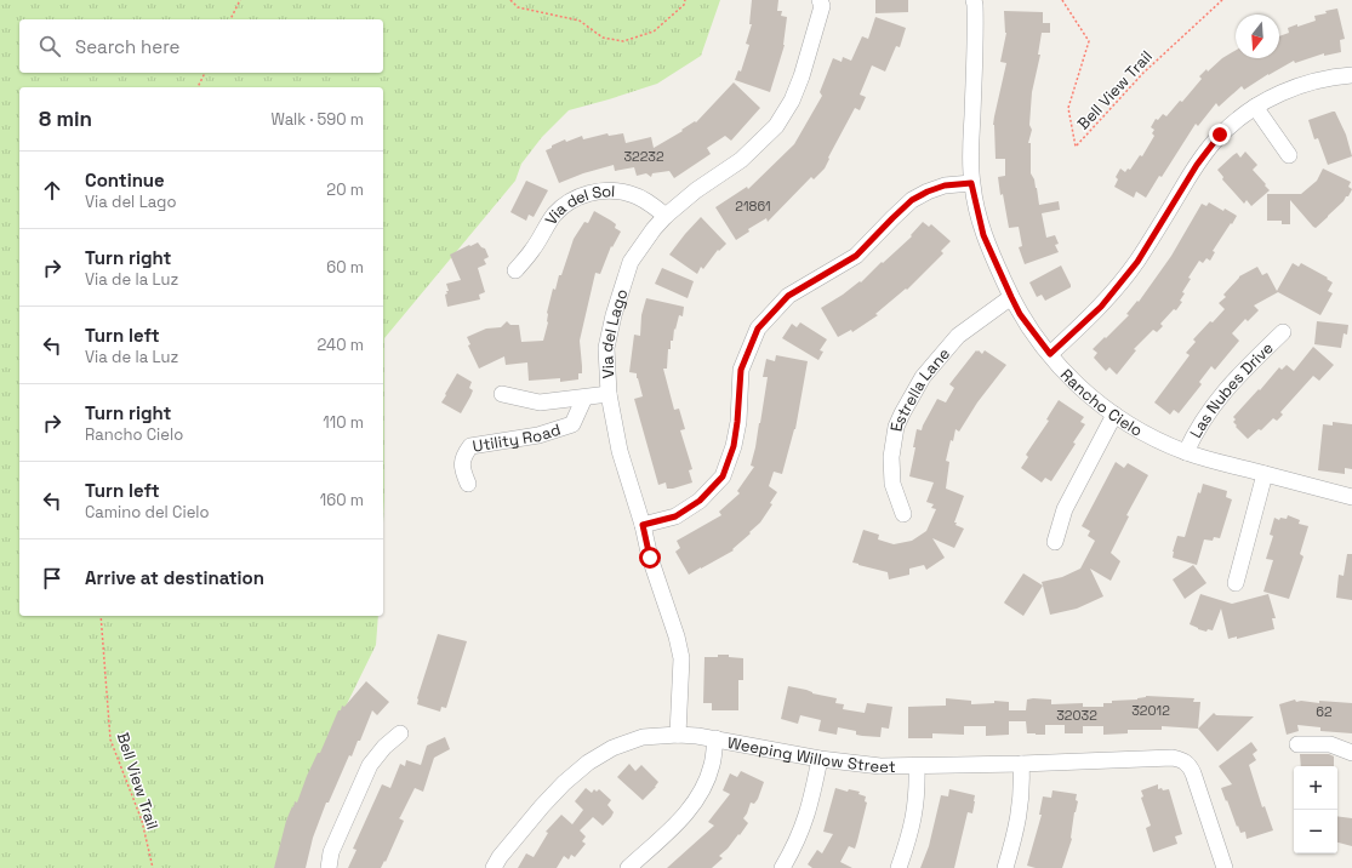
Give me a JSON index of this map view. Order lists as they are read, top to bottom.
{
  "streets": {
    "street": [
      "Via del Sol",
      "Via del Lago",
      "Las Nubes Drive",
      "Estrella Lane",
      "Rancho Cielo",
      "Utility Road",
      "Weeping Willow Street"
    ],
    "path": ["Bell View Trail"]
  },
  "crossings": [
    ["Via del Sol", "Via del Lago"],
    ["Via del Lago", "Weeping Willow Street"],
    ["Las Nubes Drive", "Rancho Cielo"],
    ["Estrella Lane", "Rancho Cielo"]
  ],
  "house_numbers": [
    "32232",
    "21861",
    "32012",
    "62",
    "32032"
  ],
  "north": "bottom",
  "page": {
    "search": "Search here",
    "heading": ["8 min", "Walk · 590 m"],
    "list": [
      ["Continue", "Via del Lago", "20 m"],
      ["Turn right", "Via de la Luz", "60 m"],
      ["Turn left", "Via de la Luz", "240 m"],
      ["Turn right", "Rancho Cielo", "110 m"],
      ["Turn left", "Camino del Cielo", "160 m"],
      "Arrive at destination"
    ],
    "map_buttons": ["+", "−"]
  }
}
